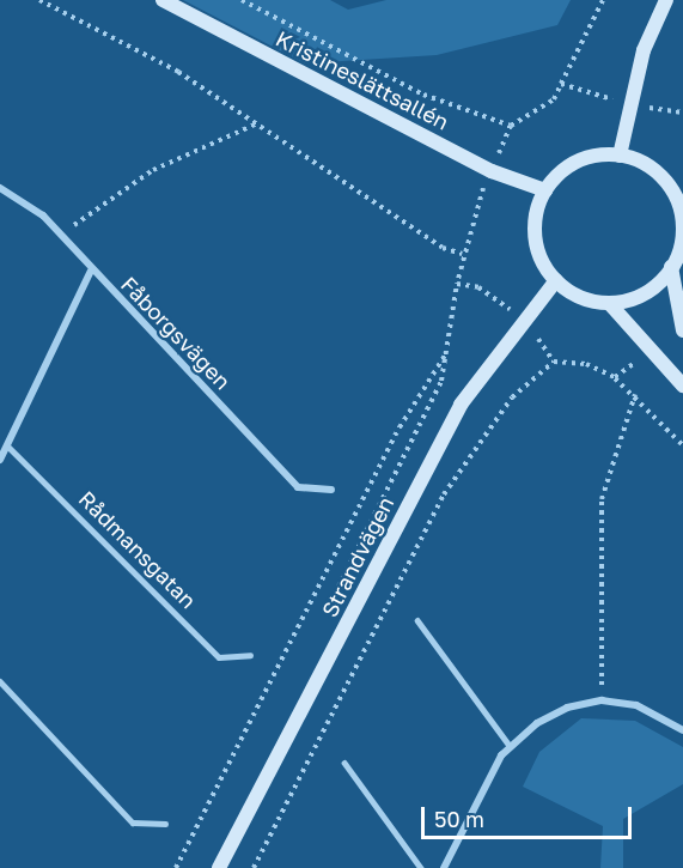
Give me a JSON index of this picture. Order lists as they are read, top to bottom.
{
  "streets": {
    "street": ["Kristineslättsallén", "Fåborgsvägen", "Strandvägen"],
    "lane": ["Rådmansgatan"]
  },
  "crossings": [
    ["Kristineslättsallén", "Strandvägen"]
  ],
  "scale_bar": "50 m"
}
